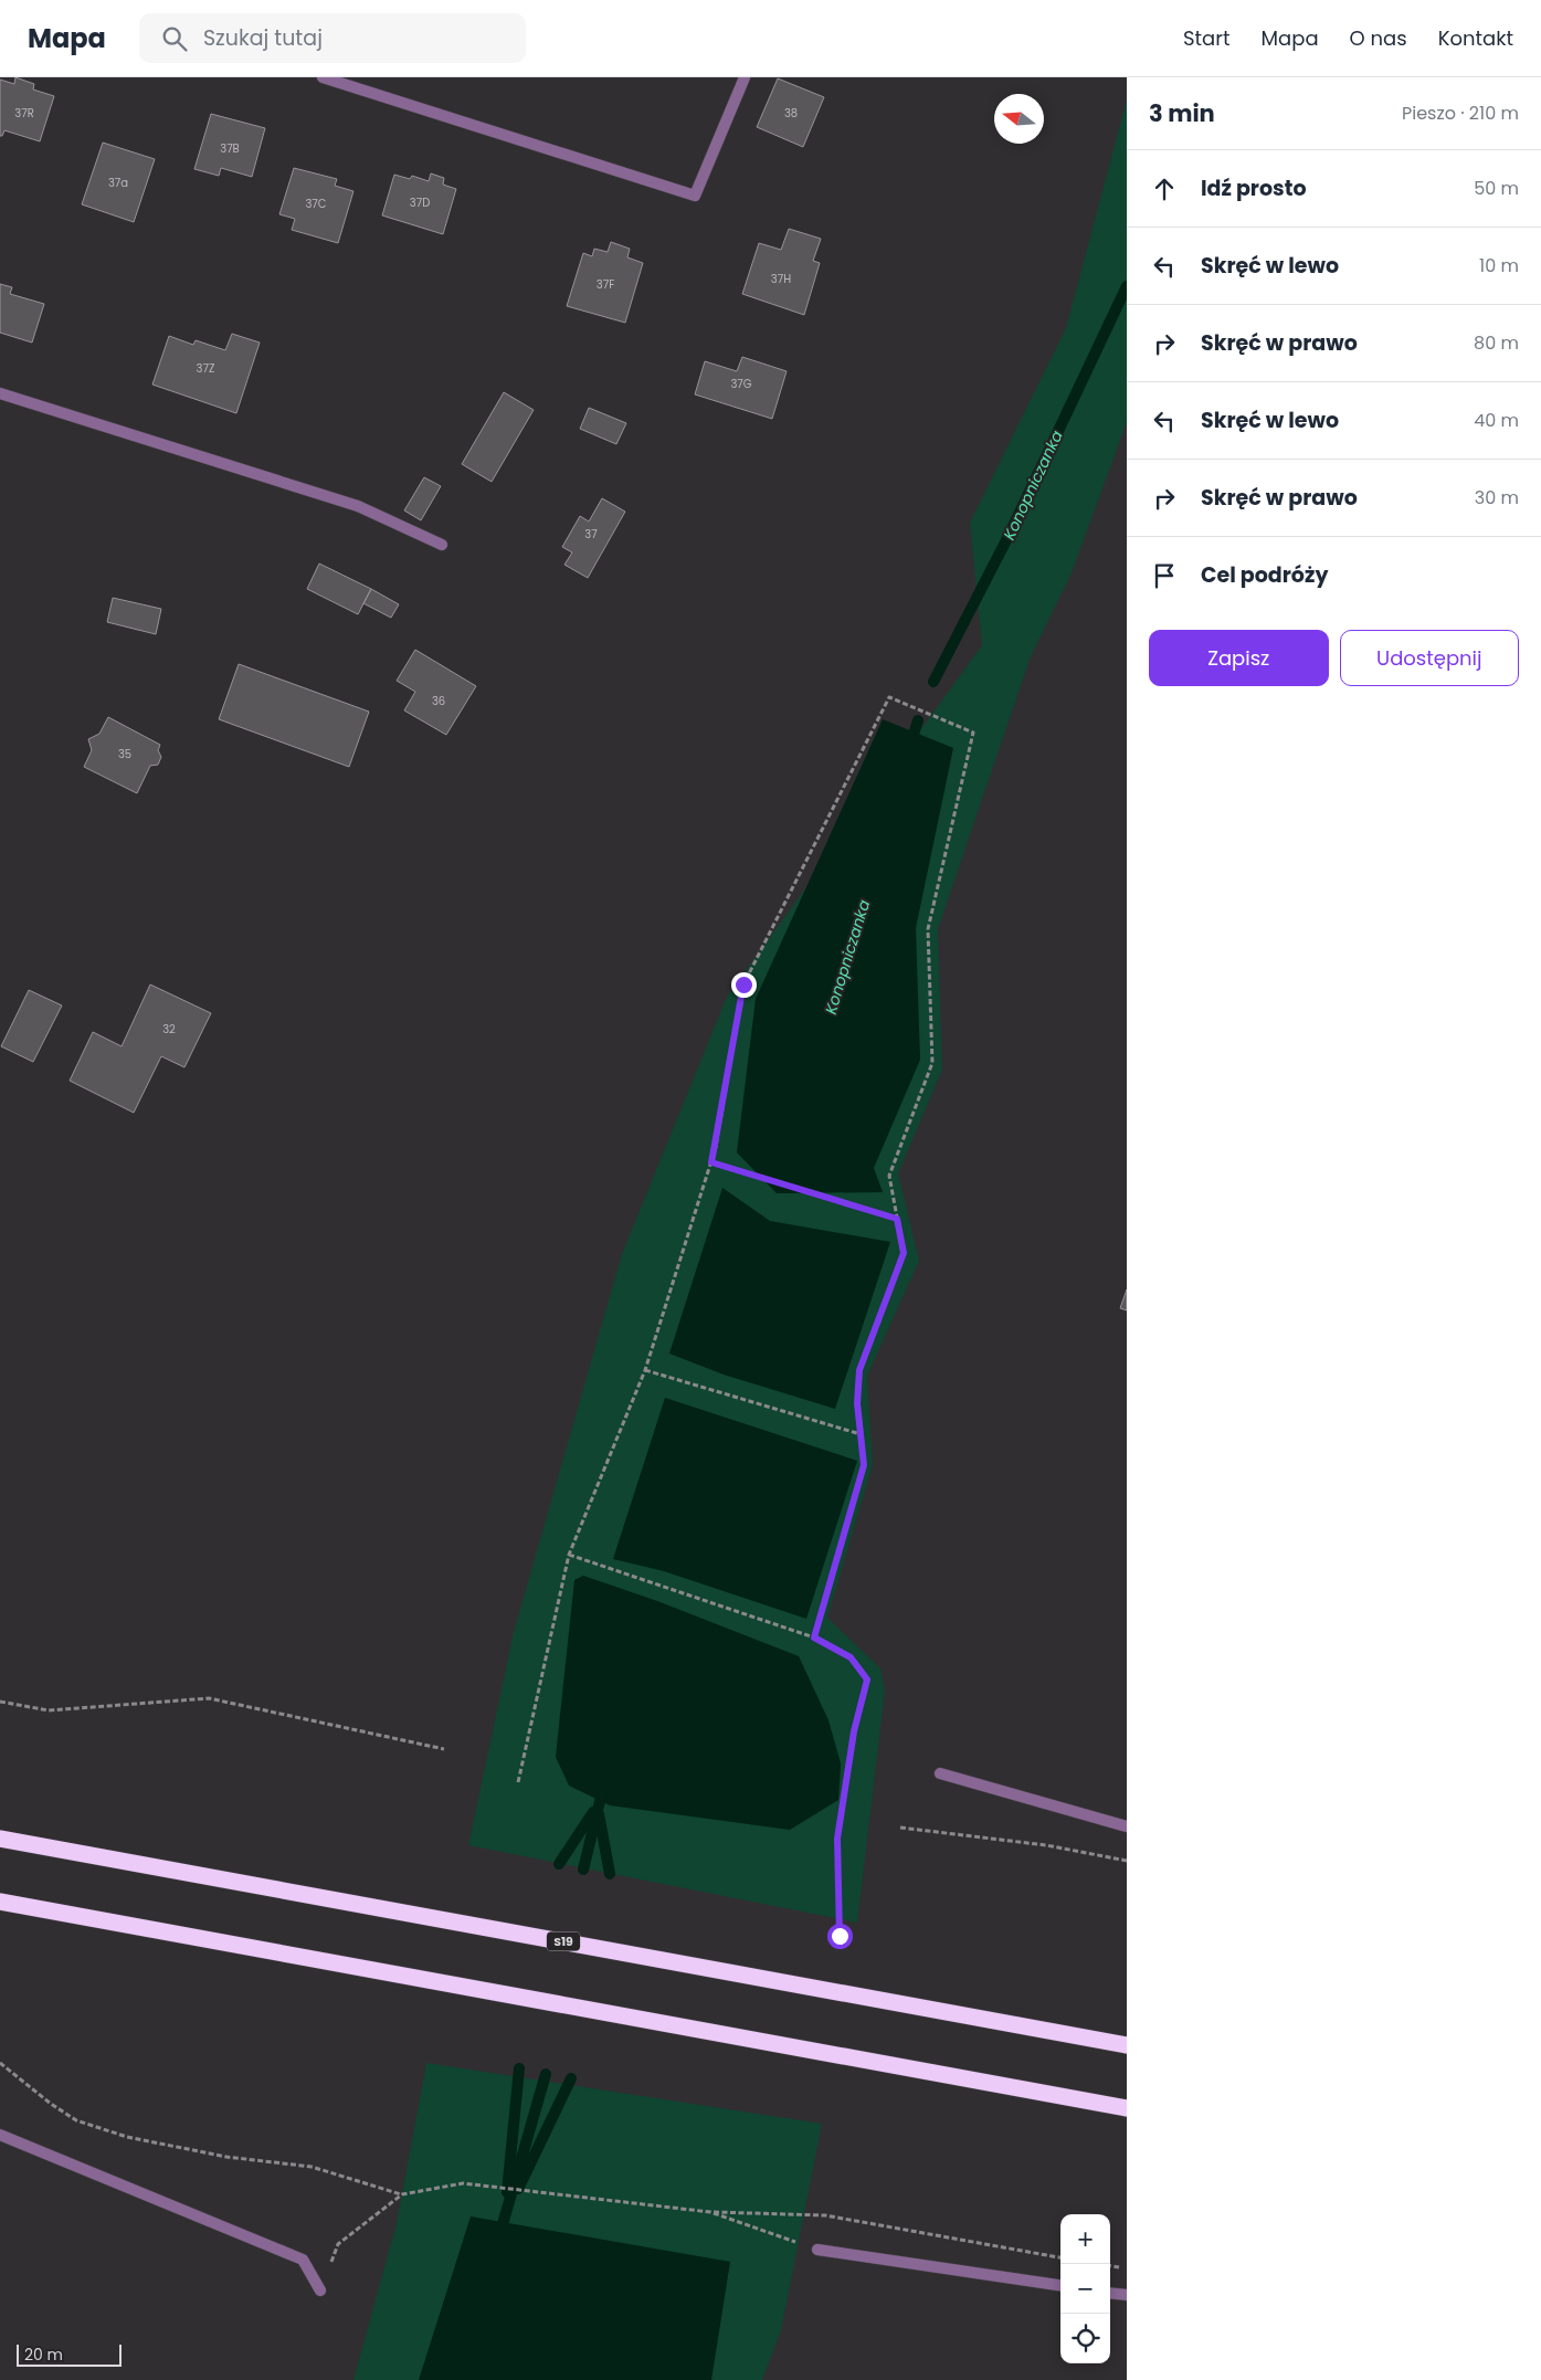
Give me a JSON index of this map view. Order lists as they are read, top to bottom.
{
  "streets": {
    "highway": ["S19"]
  },
  "water": ["Konopniczanka"],
  "house_numbers": [
    "37R",
    "38",
    "37B",
    "37a",
    "37D",
    "37C",
    "37H",
    "37F",
    "37Z",
    "37G",
    "37",
    "36",
    "35",
    "32"
  ],
  "scale_bar": "20 m",
  "north": "left",
  "page": {
    "header": "Mapa",
    "search": "Szukaj tutaj",
    "nav": [
      "Start",
      "Mapa",
      "O nas",
      "Kontakt"
    ],
    "heading": ["3 min", "Pieszo · 210 m"],
    "list": [
      ["Idź prosto", "50 m"],
      ["Skręć w lewo", "10 m"],
      ["Skręć w prawo", "80 m"],
      ["Skręć w lewo", "40 m"],
      ["Skręć w prawo", "30 m"],
      "Cel podróży"
    ],
    "buttons": ["Zapisz", "Udostępnij"],
    "map_buttons": ["+", "−"],
    "scale": "20 m"
  }
}
